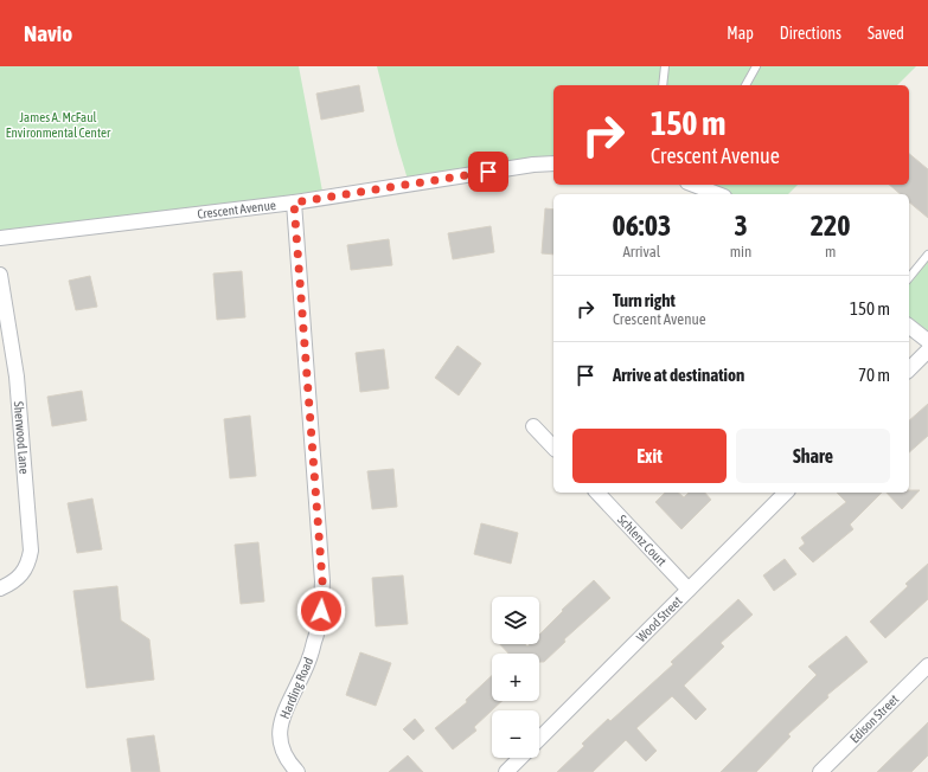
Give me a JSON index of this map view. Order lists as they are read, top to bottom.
{
  "streets": {
    "street": [
      "Crescent Avenue",
      "Sherwood Lane",
      "Schlenz Court",
      "Wood Street",
      "Harding Road",
      "Edison Street"
    ]
  },
  "crossings": [
    ["Crescent Avenue", "Harding Road"],
    ["Schlenz Court", "Wood Street"]
  ],
  "parks": ["James A. McFaul Environmental Center"],
  "page": {
    "header": "Navio",
    "nav": ["Map", "Directions", "Saved"],
    "turn": ["150 m", "Crescent Avenue"],
    "eta": [
      "06:03",
      "Arrival",
      "3",
      "min",
      "220",
      "m"
    ],
    "list": [
      {
        "name": "Turn right",
        "note": "Crescent Avenue",
        "value": "150 m"
      },
      {
        "name": "Arrive at destination",
        "value": "70 m"
      }
    ],
    "buttons": ["Exit", "Share"],
    "map_buttons": ["+", "−"]
  }
}
